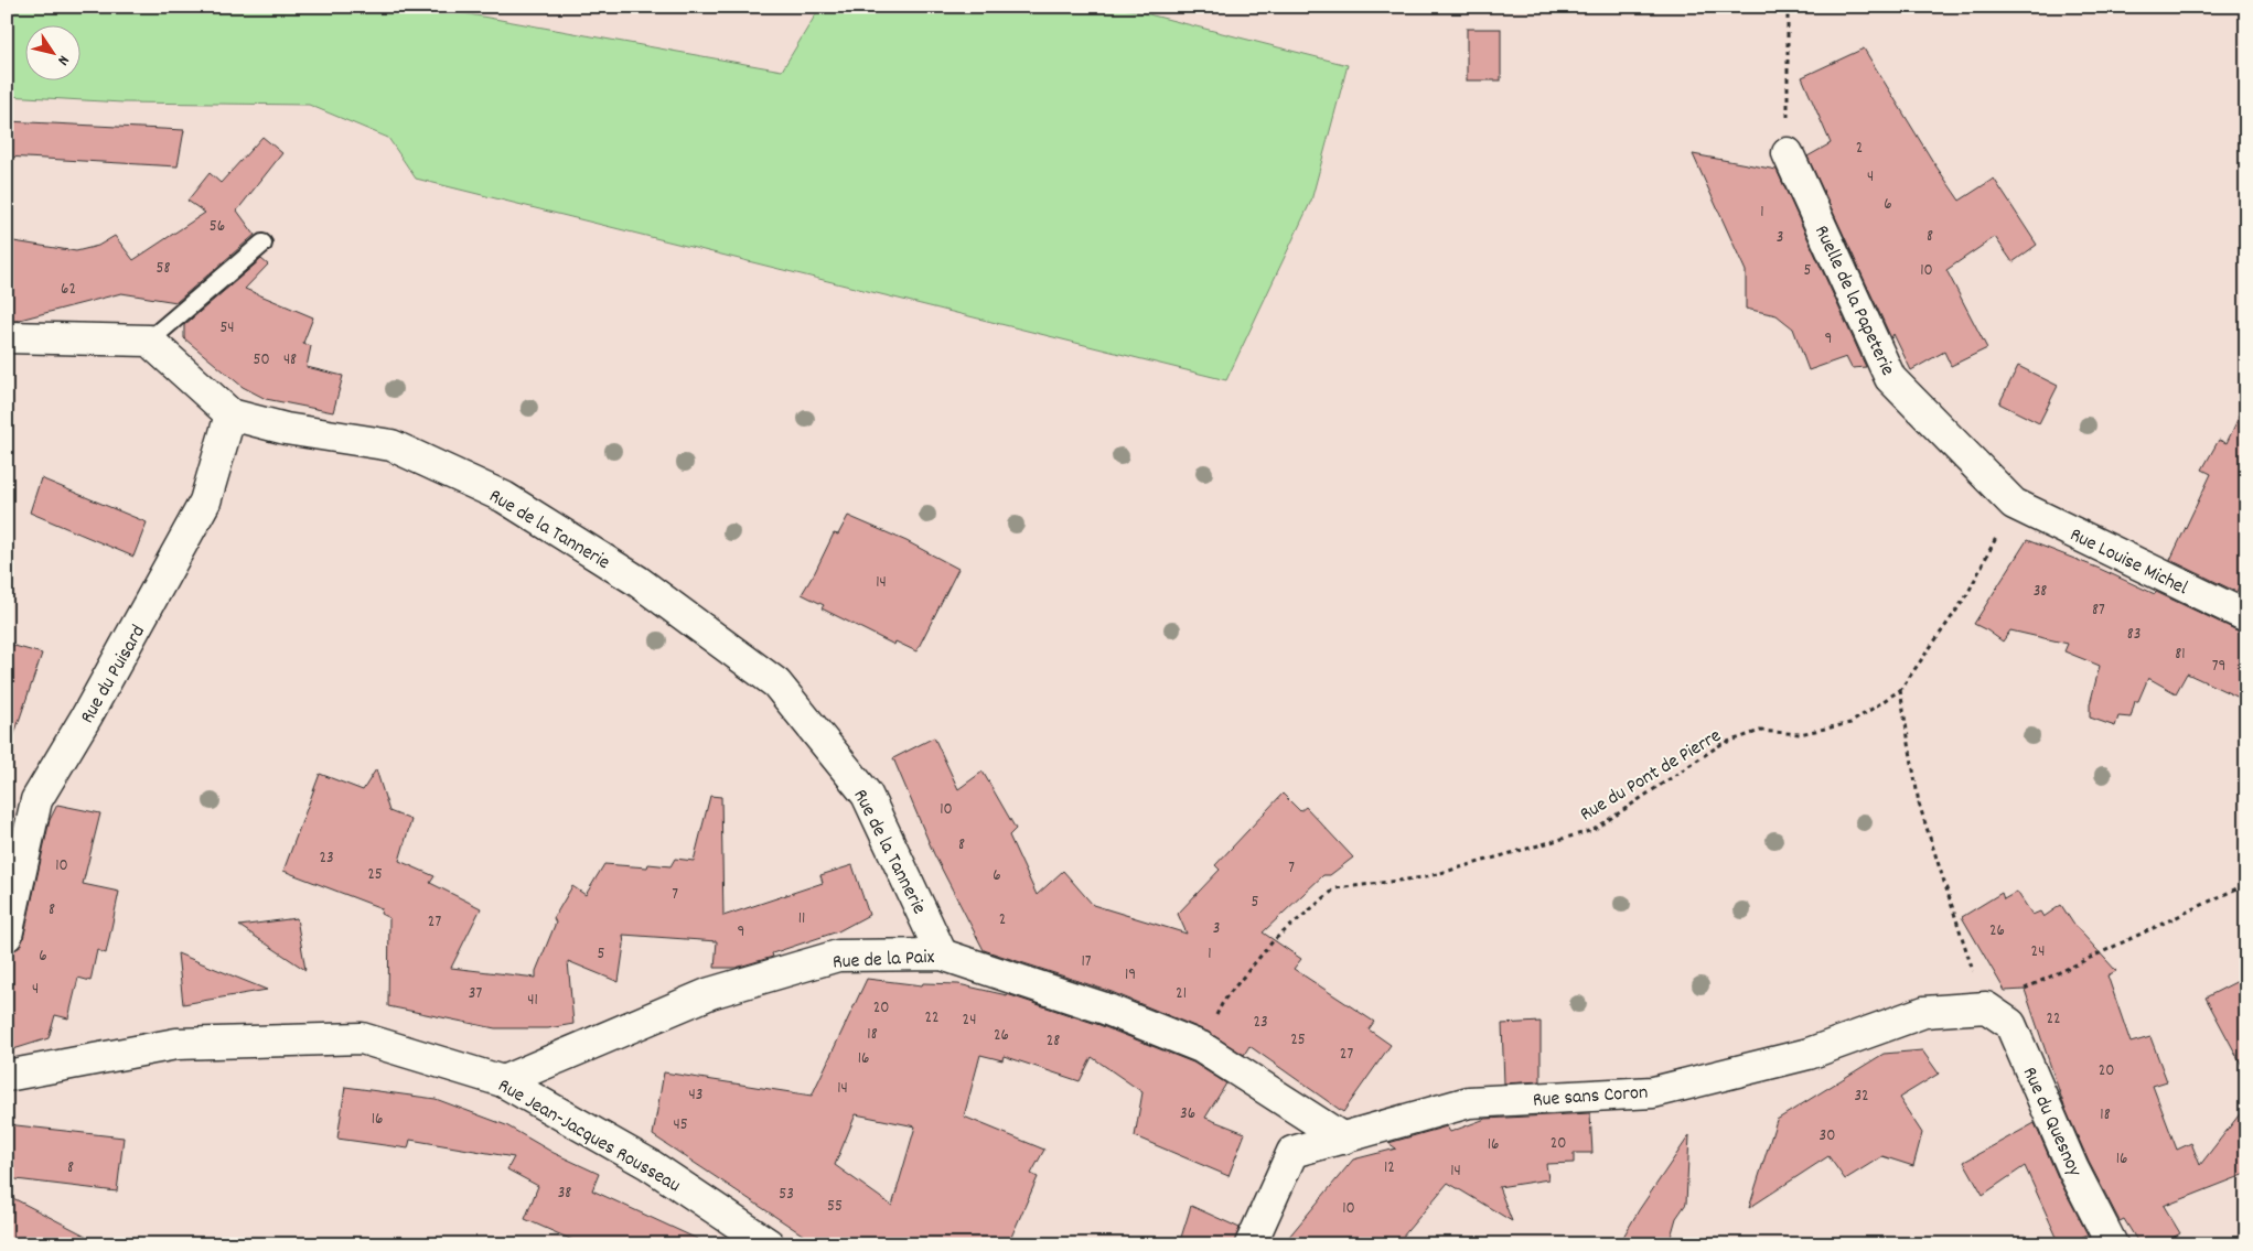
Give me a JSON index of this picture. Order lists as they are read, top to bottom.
{
  "streets": {
    "street": [
      "Ruelle de la Papeterie",
      "Rue de la Tannerie",
      "Rue Louise Michel",
      "Rue du Puisard",
      "Rue de la Paix",
      "Rue sans Coron",
      "Rue du Quesnoy",
      "Rue Jean-Jacques Rousseau"
    ],
    "path": ["Rue du Pont de Pierre"]
  },
  "crossings": [
    ["Ruelle de la Papeterie", "Rue Louise Michel"],
    ["Ruelle de la Papeterie", "Rue du Pont de Pierre"],
    ["Rue de la Tannerie", "Rue du Puisard"],
    ["Rue de la Tannerie", "Rue de la Paix"],
    ["Rue Louise Michel", "Rue du Pont de Pierre"],
    ["Rue du Pont de Pierre", "Rue de la Paix"],
    ["Rue de la Paix", "Rue sans Coron"],
    ["Rue de la Paix", "Rue Jean-Jacques Rousseau"],
    ["Rue sans Coron", "Rue du Quesnoy"]
  ],
  "house_numbers": [
    "2",
    "4",
    "6",
    "1",
    "56",
    "8",
    "3",
    "58",
    "5",
    "10",
    "62",
    "54",
    "9",
    "50",
    "48",
    "14",
    "38",
    "87",
    "83",
    "81",
    "79",
    "10",
    "8",
    "23",
    "10",
    "7",
    "25",
    "6",
    "7",
    "5",
    "8",
    "11",
    "2",
    "27",
    "3",
    "26",
    "9",
    "24",
    "5",
    "1",
    "6",
    "17",
    "19",
    "4",
    "37",
    "21",
    "41",
    "20",
    "22",
    "22",
    "24",
    "23",
    "18",
    "26",
    "25",
    "28",
    "27",
    "16",
    "20",
    "14",
    "43",
    "32",
    "36",
    "18",
    "16",
    "45",
    "30",
    "20",
    "16",
    "16",
    "8",
    "12",
    "14",
    "38",
    "53",
    "55",
    "10"
  ],
  "north": "bottom right"
}
